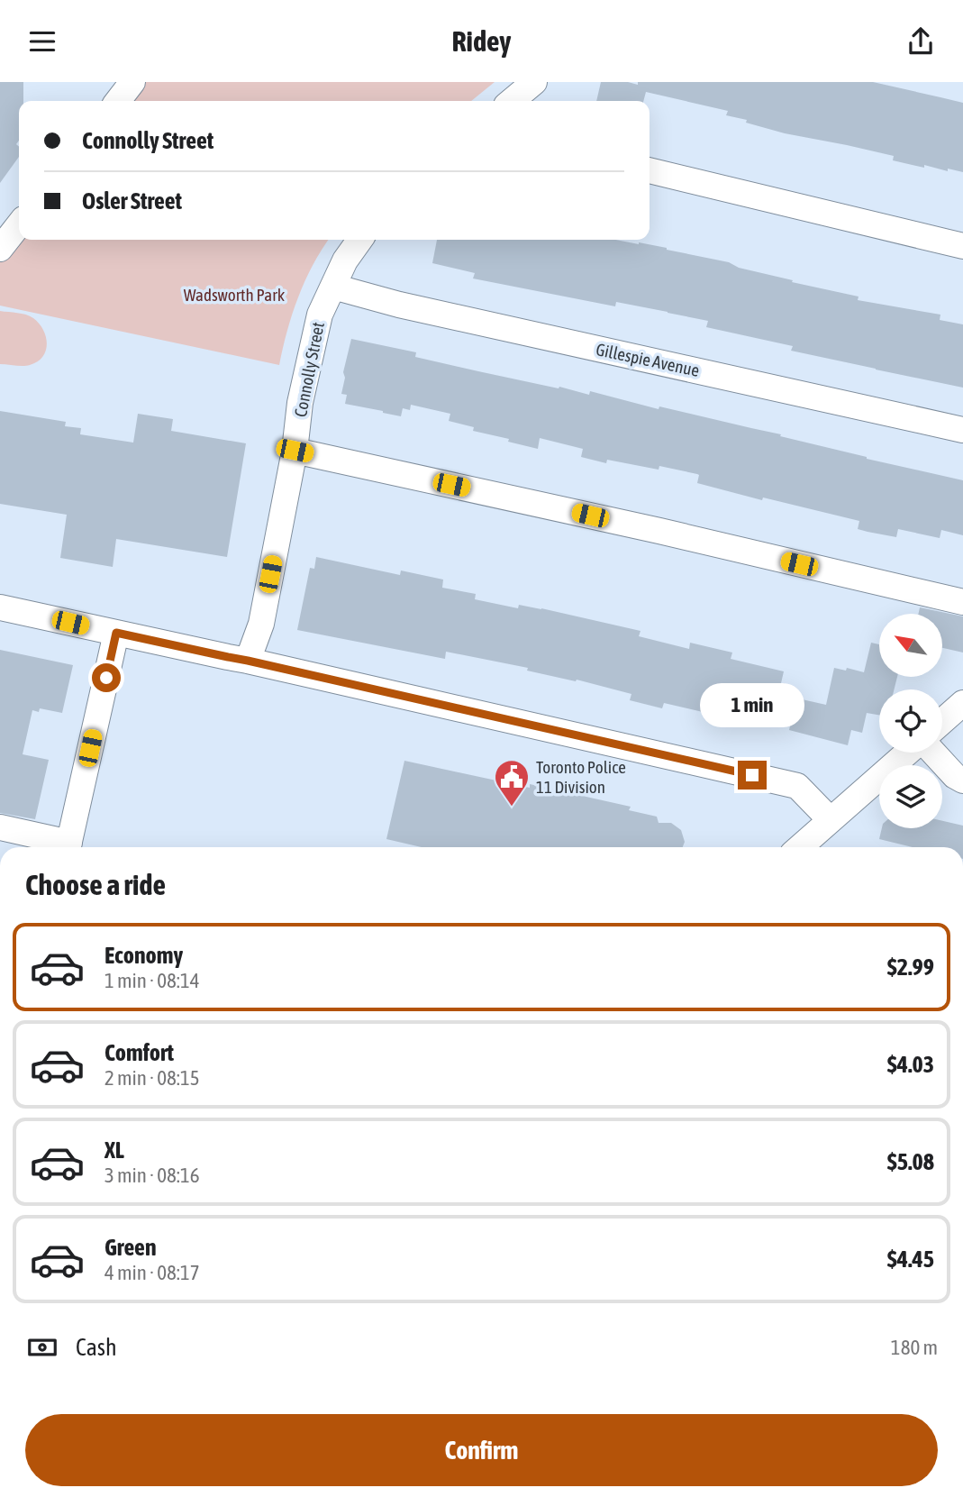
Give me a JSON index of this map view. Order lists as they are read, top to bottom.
{
  "streets": {
    "street": ["Gillespie Avenue", "Connolly Street"]
  },
  "crossings": [
    ["Gillespie Avenue", "Connolly Street"]
  ],
  "parks": ["Wadsworth Park"],
  "places": {
    "public building": ["Toronto Police 11 Division"]
  },
  "north": "top left",
  "page": {
    "header": "Ridey",
    "banner": ["Connolly Street", "Osler Street"],
    "bubble": "1 min",
    "heading": "Choose a ride",
    "list": [
      {
        "name": "Economy",
        "note": "1 min · 08:14",
        "value": "$2.99"
      },
      {
        "name": "Comfort",
        "note": "2 min · 08:15",
        "value": "$4.03"
      },
      {
        "name": "XL",
        "note": "3 min · 08:16",
        "value": "$5.08"
      },
      {
        "name": "Green",
        "note": "4 min · 08:17",
        "value": "$4.45"
      }
    ],
    "pay": ["Cash", "180 m"],
    "buttons": "Confirm"
  }
}
